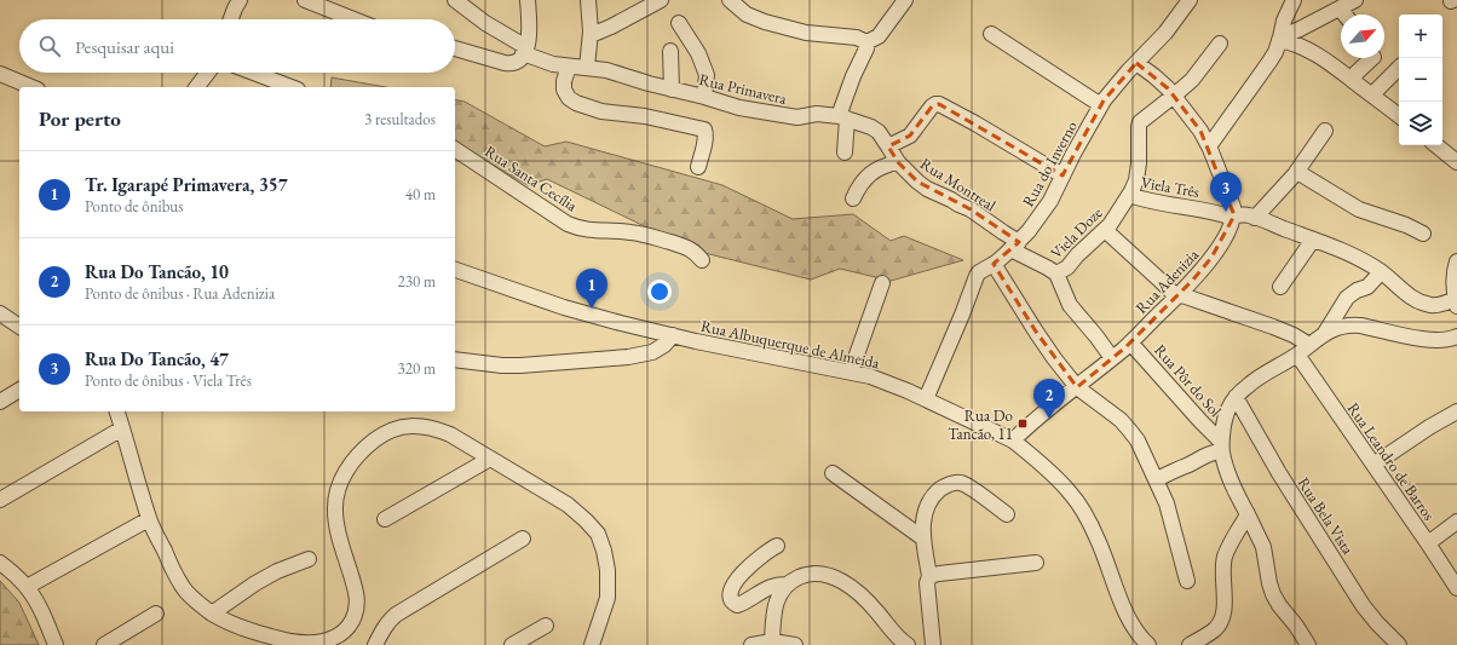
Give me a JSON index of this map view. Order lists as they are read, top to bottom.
{
  "streets": {
    "street": [
      "Rua Primavera",
      "Rua do Inverno",
      "Rua Santa Cecília",
      "Rua Montreal",
      "Viela Três",
      "Viela Doze",
      "Rua Adenizia",
      "Rua Albuquerque de Almeida",
      "Rua Pôr do Sol",
      "Rua Leandro de Barros",
      "Rua Bela Vista"
    ]
  },
  "crossings": [
    ["Rua Primavera", "Rua Montreal"],
    ["Rua do Inverno", "Rua Montreal"],
    ["Rua do Inverno", "Viela Doze"],
    ["Rua do Inverno", "Rua Albuquerque de Almeida"],
    ["Rua Montreal", "Viela Doze"],
    ["Viela Três", "Viela Doze"],
    ["Viela Três", "Rua Adenizia"],
    ["Rua Adenizia", "Rua Albuquerque de Almeida"],
    ["Rua Adenizia", "Rua Pôr do Sol"]
  ],
  "places": {
    "transit": ["Rua Do Tancão, 11"]
  },
  "north": "top right",
  "page": {
    "map_buttons": ["+", "−"],
    "search": "Pesquisar aqui",
    "heading": ["Por perto", "3 resultados"],
    "list": [
      {
        "mark": "1",
        "name": "Tr. Igarapé Primavera, 357",
        "note": "Ponto de ônibus",
        "value": "40 m"
      },
      {
        "mark": "2",
        "name": "Rua Do Tancão, 10",
        "note": "Ponto de ônibus · Rua Adenizia",
        "value": "230 m"
      },
      {
        "mark": "3",
        "name": "Rua Do Tancão, 47",
        "note": "Ponto de ônibus · Viela Três",
        "value": "320 m"
      }
    ],
    "pins": ["3", "1", "2"]
  }
}
